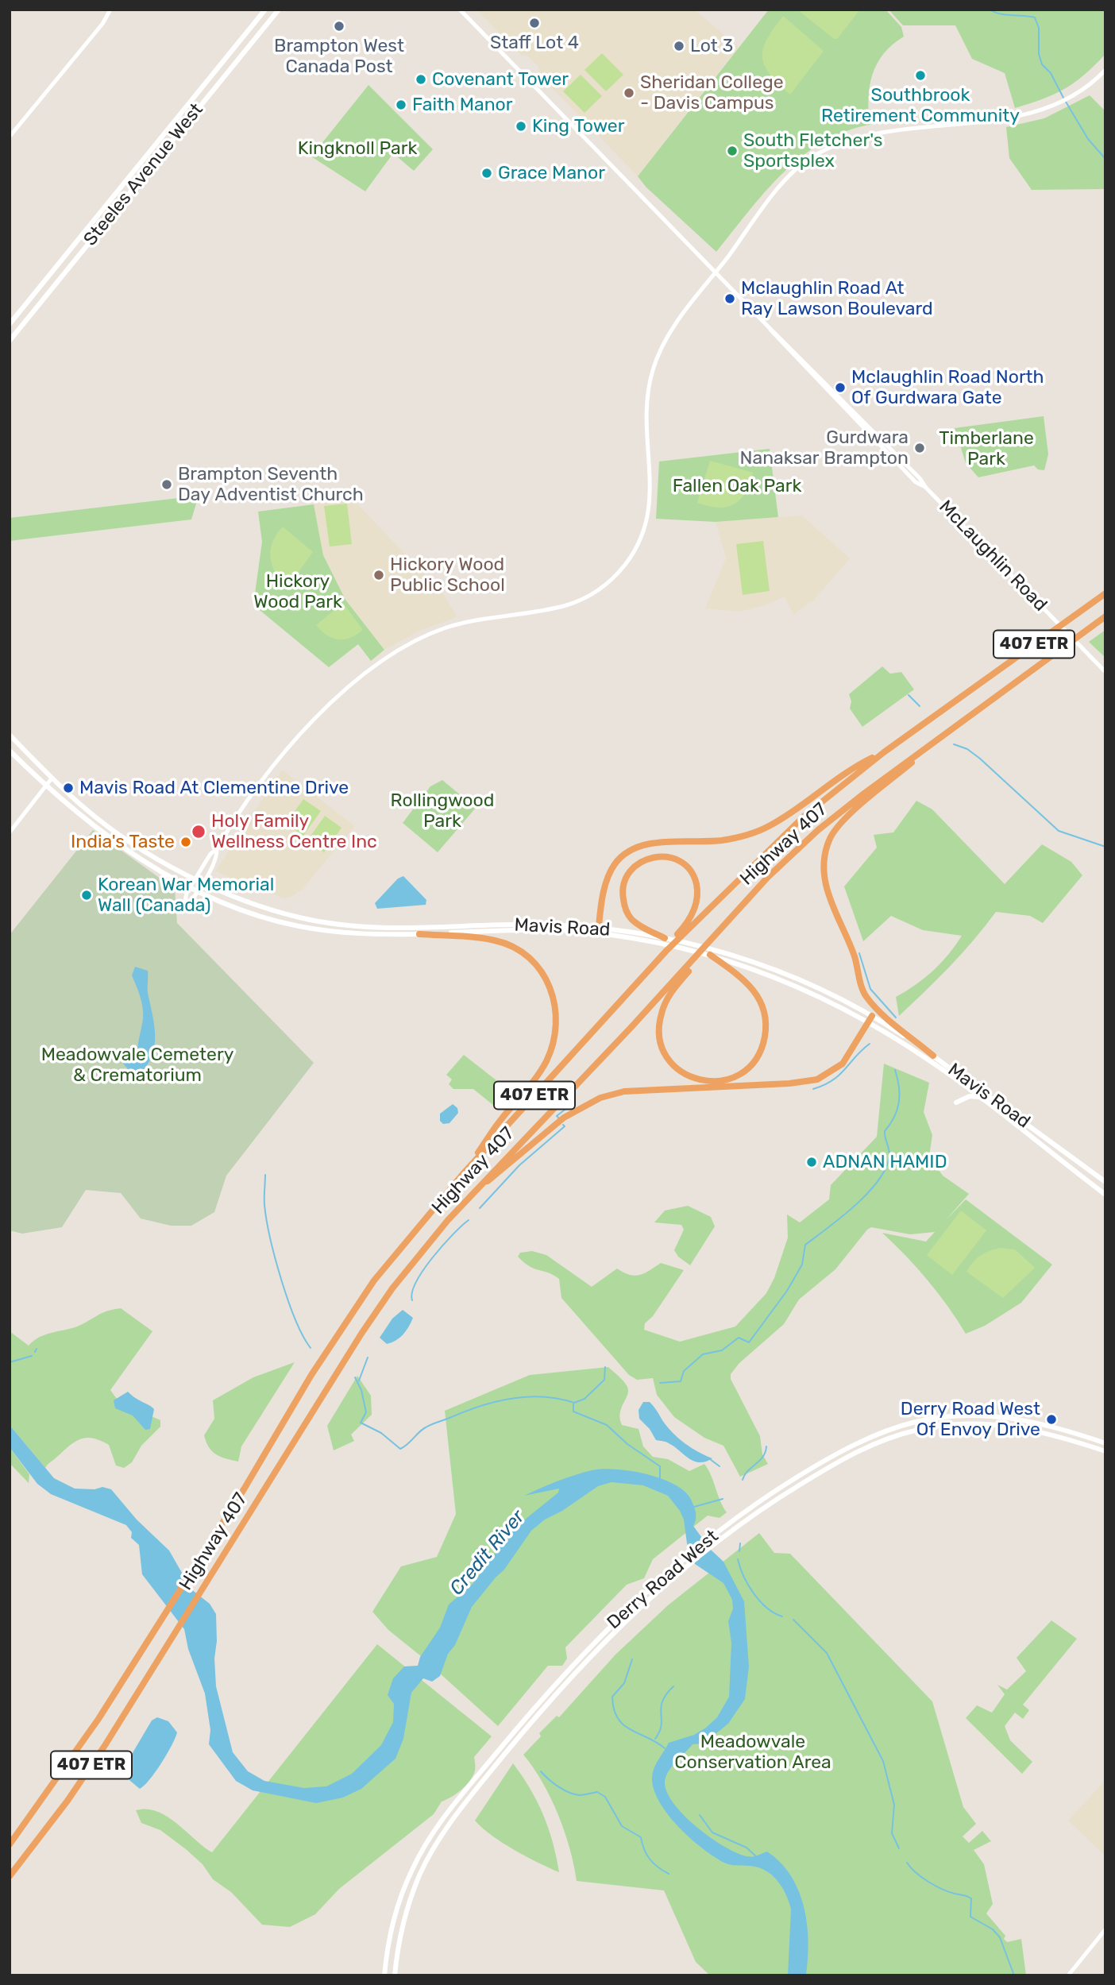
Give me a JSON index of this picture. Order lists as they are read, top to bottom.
{
  "streets": {
    "highway": ["407 ETR", "Highway 407"],
    "main road": ["Steeles Avenue West", "Mavis Road", "Derry Road West"],
    "street": ["McLaughlin Road"]
  },
  "water": ["Credit River"],
  "parks": [
    "Kingknoll Park",
    "Timberlane Park",
    "Fallen Oak Park",
    "Hickory Wood Park",
    "Rollingwood Park",
    "Meadowvale Cemetery & Crematorium",
    "Meadowvale Conservation Area"
  ],
  "places": [
    "Staff Lot 4",
    "Brampton West Canada Post",
    "Lot 3",
    "Southbrook Retirement Community",
    "Covenant Tower",
    "Sheridan College - Davis Campus",
    "Faith Manor",
    "King Tower",
    "South Fletcher's Sportsplex",
    "Grace Manor",
    "Mclaughlin Road At Ray Lawson Boulevard",
    "Mclaughlin Road North Of Gurdwara Gate",
    "Gurdwara Nanaksar Brampton",
    "Brampton Seventh Day Adventist Church",
    "Hickory Wood Public School",
    "Mavis Road At Clementine Drive",
    "Holy Family Wellness Centre Inc",
    "India's Taste",
    "Korean War Memorial Wall (Canada)",
    "ADNAN HAMID",
    "Derry Road West Of Envoy Drive"
  ]
}
